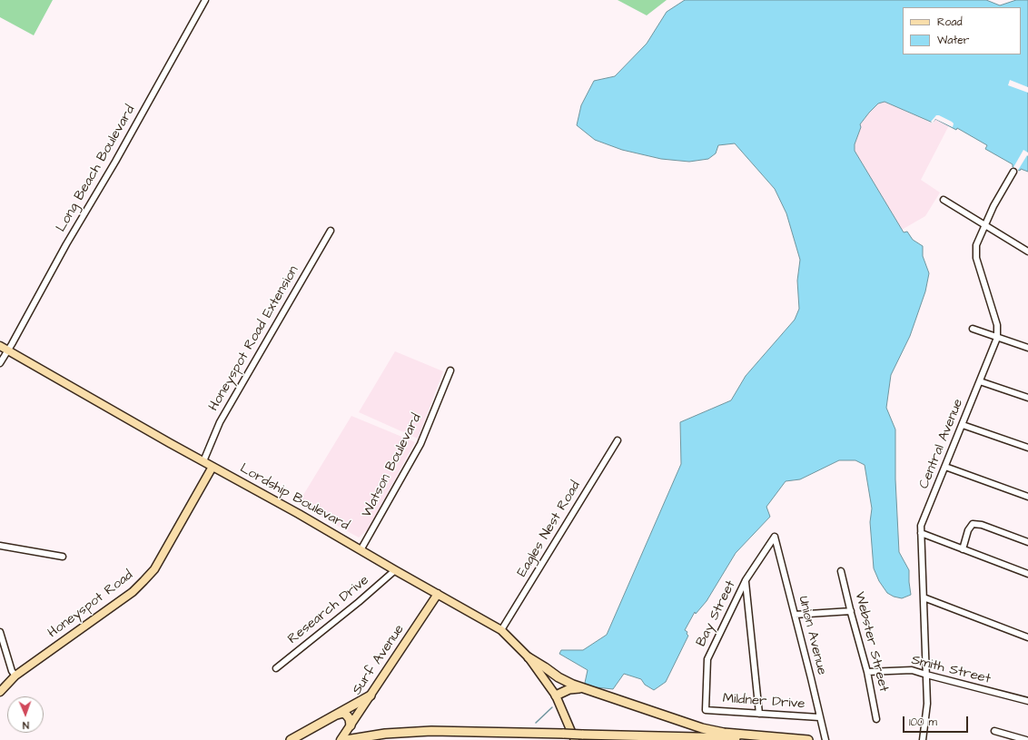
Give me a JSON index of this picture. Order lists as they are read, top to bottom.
{
  "streets": {
    "main road": ["Lordship Boulevard", "Honeyspot Road", "Surf Avenue"],
    "street": [
      "Long Beach Boulevard",
      "Honeyspot Road Extension",
      "Central Avenue",
      "Watson Boulevard",
      "Eagles Nest Road",
      "Research Drive",
      "Bay Street",
      "Union Avenue",
      "Webster Street",
      "Smith Street",
      "Mildner Drive"
    ]
  },
  "crossings": [
    ["Long Beach Boulevard", "Lordship Boulevard"],
    ["Honeyspot Road Extension", "Lordship Boulevard"],
    ["Central Avenue", "Smith Street"],
    ["Watson Boulevard", "Lordship Boulevard"],
    ["Lordship Boulevard", "Eagles Nest Road"],
    ["Lordship Boulevard", "Honeyspot Road"],
    ["Lordship Boulevard", "Research Drive"],
    ["Lordship Boulevard", "Surf Avenue"],
    ["Bay Street", "Union Avenue"],
    ["Bay Street", "Mildner Drive"],
    ["Union Avenue", "Mildner Drive"],
    ["Webster Street", "Smith Street"]
  ],
  "legend": ["Road", "Water"],
  "scale_bar": "100 m",
  "north": "bottom"
}
